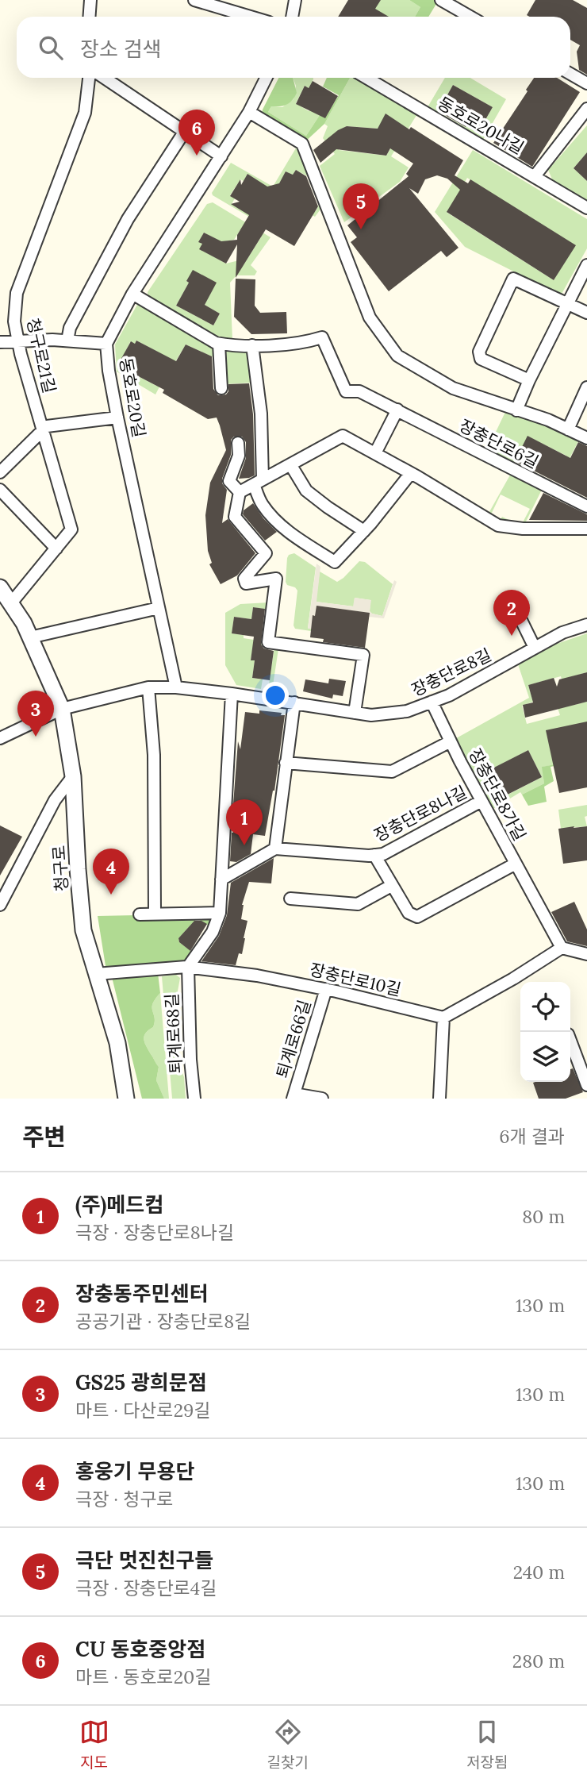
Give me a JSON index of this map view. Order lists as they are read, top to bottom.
{
  "streets": {
    "street": [
      "동호로20나길",
      "청구로21길",
      "동호로20길",
      "장충단로6길",
      "장충단로8길",
      "장충단로8가길",
      "장충단로8나길",
      "청구로",
      "장충단로10길",
      "퇴계로68길",
      "퇴계로66길"
    ]
  },
  "crossings": [
    ["청구로21길", "청구로"],
    ["동호로20길", "장충단로6길"],
    ["동호로20길", "장충단로8길"],
    ["장충단로8길", "장충단로8가길"],
    ["장충단로8길", "청구로"],
    ["장충단로8가길", "장충단로8나길"],
    ["청구로", "장충단로10길"],
    ["장충단로10길", "퇴계로68길"],
    ["장충단로10길", "퇴계로66길"]
  ],
  "page": {
    "search": "장소 검색",
    "pins": [
      "6",
      "5",
      "2",
      "3",
      "1",
      "4"
    ],
    "heading": ["주변", "6개 결과"],
    "list": [
      {
        "mark": "1",
        "name": "(주)메드컴",
        "note": "극장 · 장충단로8나길",
        "value": "80 m"
      },
      {
        "mark": "2",
        "name": "장충동주민센터",
        "note": "공공기관 · 장충단로8길",
        "value": "130 m"
      },
      {
        "mark": "3",
        "name": "GS25 광희문점",
        "note": "마트 · 다산로29길",
        "value": "130 m"
      },
      {
        "mark": "4",
        "name": "홍웅기 무용단",
        "note": "극장 · 청구로",
        "value": "130 m"
      },
      {
        "mark": "5",
        "name": "극단 멋진친구들",
        "note": "극장 · 장충단로4길",
        "value": "240 m"
      },
      {
        "mark": "6",
        "name": "CU 동호중앙점",
        "note": "마트 · 동호로20길",
        "value": "280 m"
      }
    ],
    "nav": ["지도", "길찾기", "저장됨"]
  }
}
